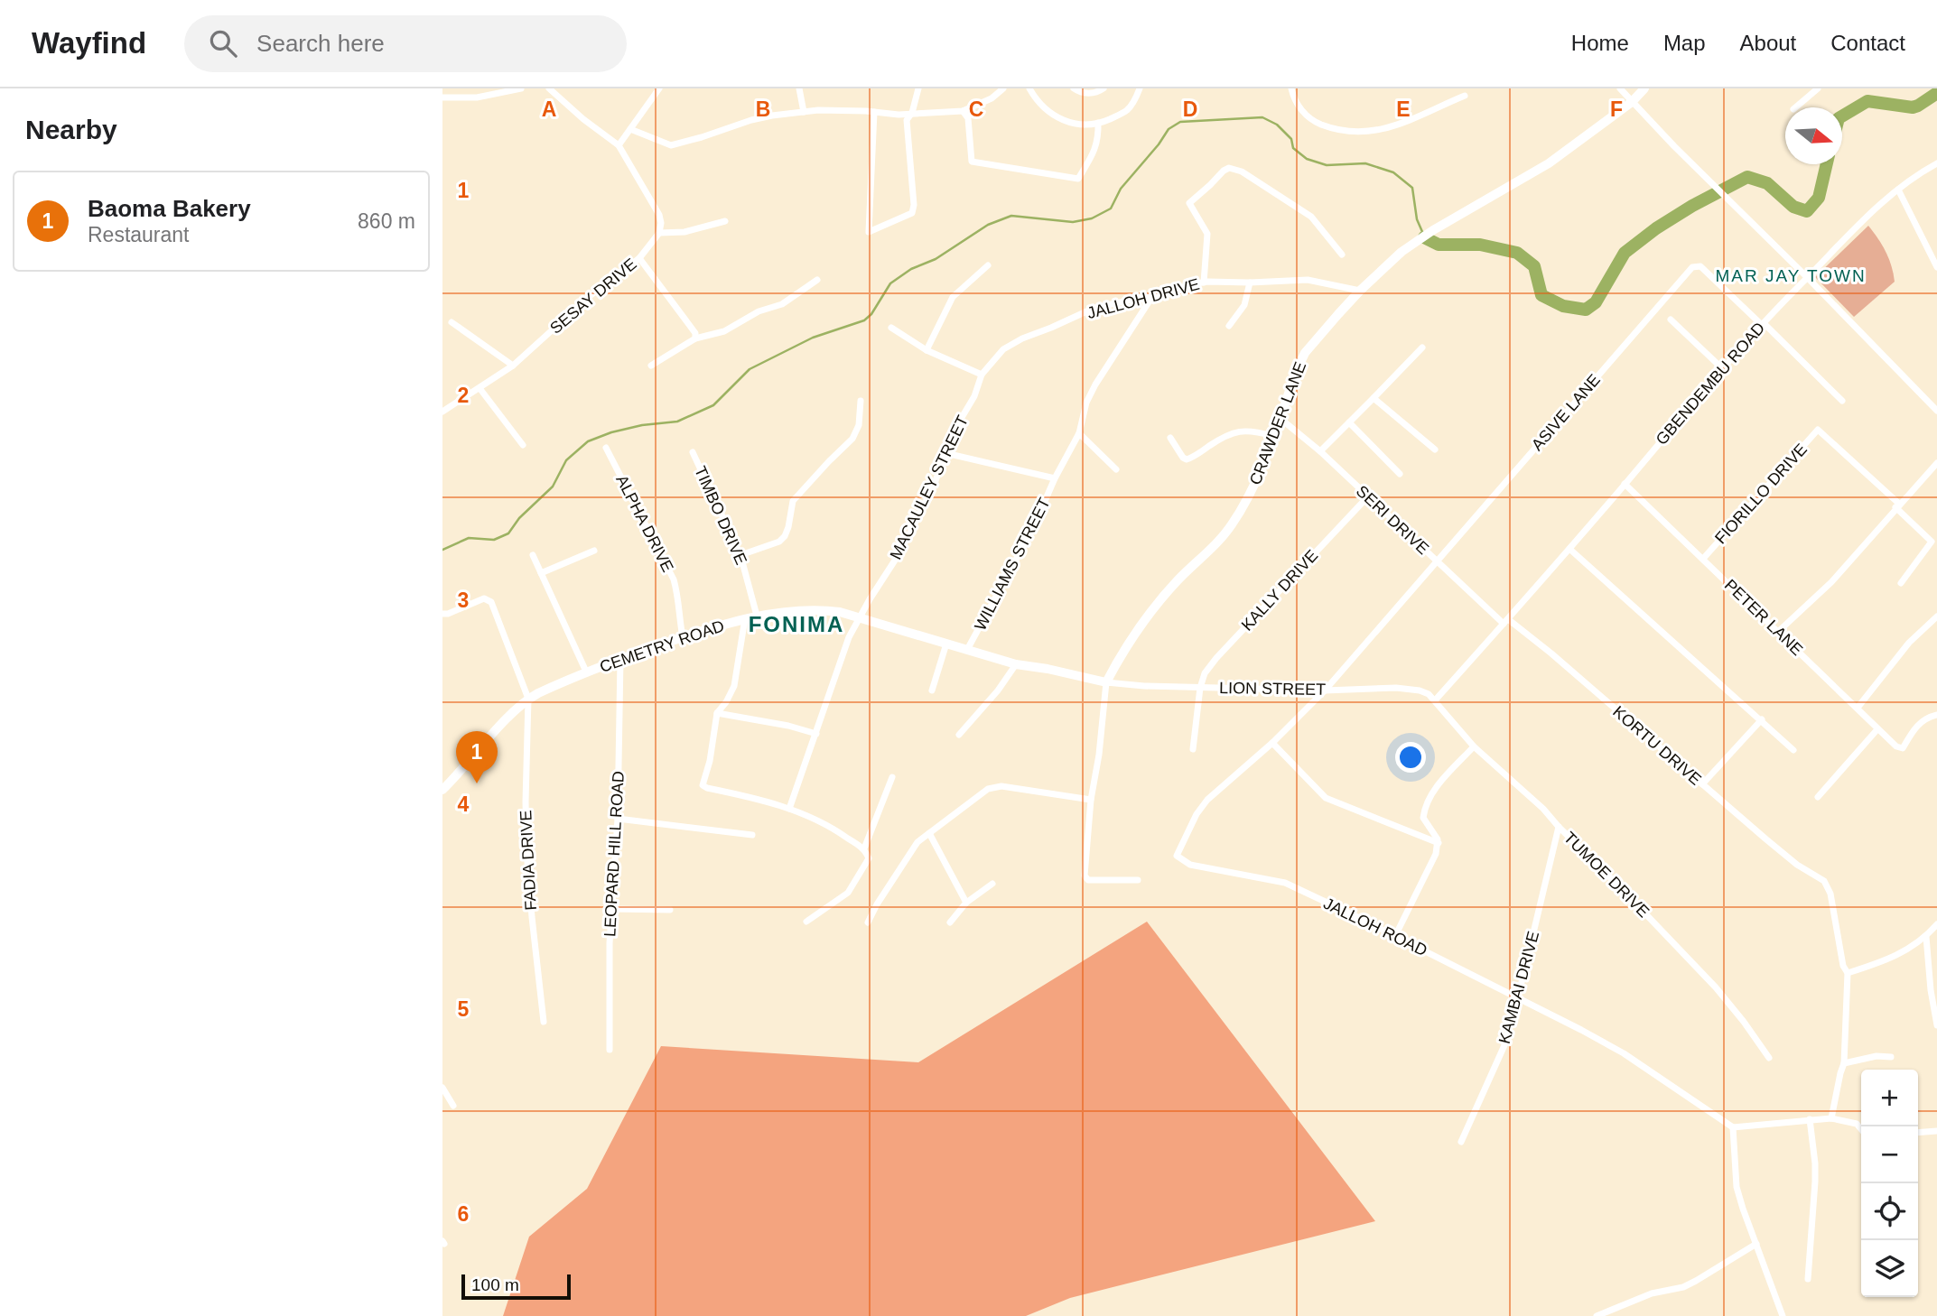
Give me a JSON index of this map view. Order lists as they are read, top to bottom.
{
  "streets": {
    "street": [
      "SESAY DRIVE",
      "JALLOH DRIVE",
      "GBENDEMBU ROAD",
      "ASIVE LANE",
      "CRAWDER LANE",
      "MACAULEY STREET",
      "FIORILLO DRIVE",
      "TIMBO DRIVE",
      "SERI DRIVE",
      "ALPHA DRIVE",
      "WILLIAMS STREET",
      "KALLY DRIVE",
      "PETER LANE",
      "CEMETRY ROAD",
      "LION STREET",
      "KORTU DRIVE",
      "LEOPARD HILL ROAD",
      "FADIA DRIVE",
      "TUMOE DRIVE",
      "JALLOH ROAD",
      "KAMBAI DRIVE"
    ]
  },
  "crossings": [
    ["JALLOH DRIVE", "CRAWDER LANE"],
    ["JALLOH DRIVE", "MACAULEY STREET"],
    ["JALLOH DRIVE", "WILLIAMS STREET"],
    ["GBENDEMBU ROAD", "ASIVE LANE"],
    ["GBENDEMBU ROAD", "SERI DRIVE"],
    ["GBENDEMBU ROAD", "PETER LANE"],
    ["GBENDEMBU ROAD", "LION STREET"],
    ["GBENDEMBU ROAD", "KORTU DRIVE"],
    ["GBENDEMBU ROAD", "TUMOE DRIVE"],
    ["ASIVE LANE", "SERI DRIVE"],
    ["ASIVE LANE", "JALLOH ROAD"],
    ["CRAWDER LANE", "SERI DRIVE"],
    ["CRAWDER LANE", "CEMETRY ROAD"],
    ["CRAWDER LANE", "LION STREET"],
    ["MACAULEY STREET", "CEMETRY ROAD"],
    ["FIORILLO DRIVE", "PETER LANE"],
    ["TIMBO DRIVE", "CEMETRY ROAD"],
    ["SERI DRIVE", "KALLY DRIVE"],
    ["SERI DRIVE", "KORTU DRIVE"],
    ["SERI DRIVE", "JALLOH ROAD"],
    ["ALPHA DRIVE", "CEMETRY ROAD"],
    ["WILLIAMS STREET", "CEMETRY ROAD"],
    ["KALLY DRIVE", "LION STREET"],
    ["CEMETRY ROAD", "LION STREET"],
    ["CEMETRY ROAD", "LEOPARD HILL ROAD"],
    ["CEMETRY ROAD", "FADIA DRIVE"],
    ["LION STREET", "TUMOE DRIVE"],
    ["LION STREET", "JALLOH ROAD"],
    ["TUMOE DRIVE", "KAMBAI DRIVE"],
    ["JALLOH ROAD", "KAMBAI DRIVE"]
  ],
  "districts": ["MAR JAY TOWN", "FONIMA"],
  "scale_bar": "100 m",
  "north": "right",
  "page": {
    "header": "Wayfind",
    "search": "Search here",
    "nav": [
      "Home",
      "Map",
      "About",
      "Contact"
    ],
    "heading": "Nearby",
    "list": [
      {
        "mark": "1",
        "name": "Baoma Bakery",
        "note": "Restaurant",
        "value": "860 m"
      }
    ],
    "pins": "1",
    "map_buttons": ["+", "−"],
    "scale": "100 m"
  },
  "grid": {
    "columns": [
      "A",
      "B",
      "C",
      "D",
      "E",
      "F"
    ],
    "rows": [
      "1",
      "2",
      "3",
      "4",
      "5",
      "6"
    ]
  }
}
